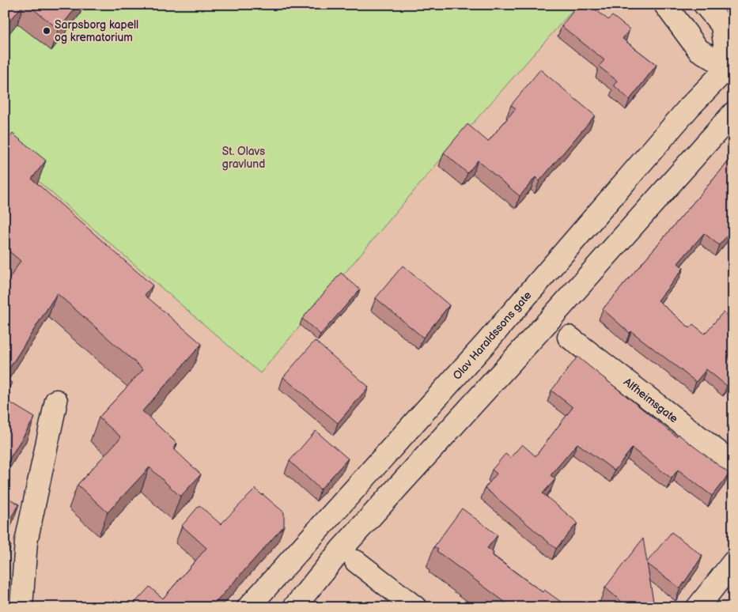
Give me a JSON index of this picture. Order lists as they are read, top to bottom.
{
  "streets": {
    "main road": ["Olav Haraldssons gate", "Alfheimsgate"]
  },
  "parks": ["St. Olavs gravlund"],
  "places": ["Sarpsborg kapell og krematorium"]
}
